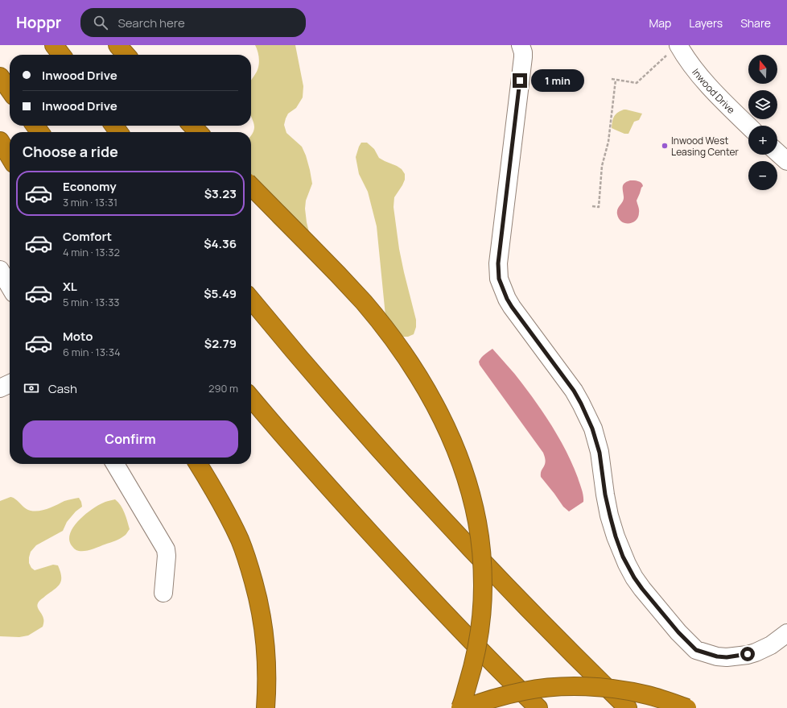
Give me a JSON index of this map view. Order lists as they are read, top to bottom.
{
  "streets": {
    "street": ["Inwood Drive"]
  },
  "places": ["Inwood West Leasing Center"],
  "north": "top",
  "page": {
    "header": "Hoppr",
    "search": "Search here",
    "nav": ["Map", "Layers", "Share"],
    "map_buttons": ["+", "−"],
    "banner": ["Inwood Drive", "Inwood Drive"],
    "bubble": "1 min",
    "heading": "Choose a ride",
    "list": [
      {
        "name": "Economy",
        "note": "3 min · 13:31",
        "value": "$3.23"
      },
      {
        "name": "Comfort",
        "note": "4 min · 13:32",
        "value": "$4.36"
      },
      {
        "name": "XL",
        "note": "5 min · 13:33",
        "value": "$5.49"
      },
      {
        "name": "Moto",
        "note": "6 min · 13:34",
        "value": "$2.79"
      }
    ],
    "pay": ["Cash", "290 m"],
    "buttons": "Confirm"
  }
}
